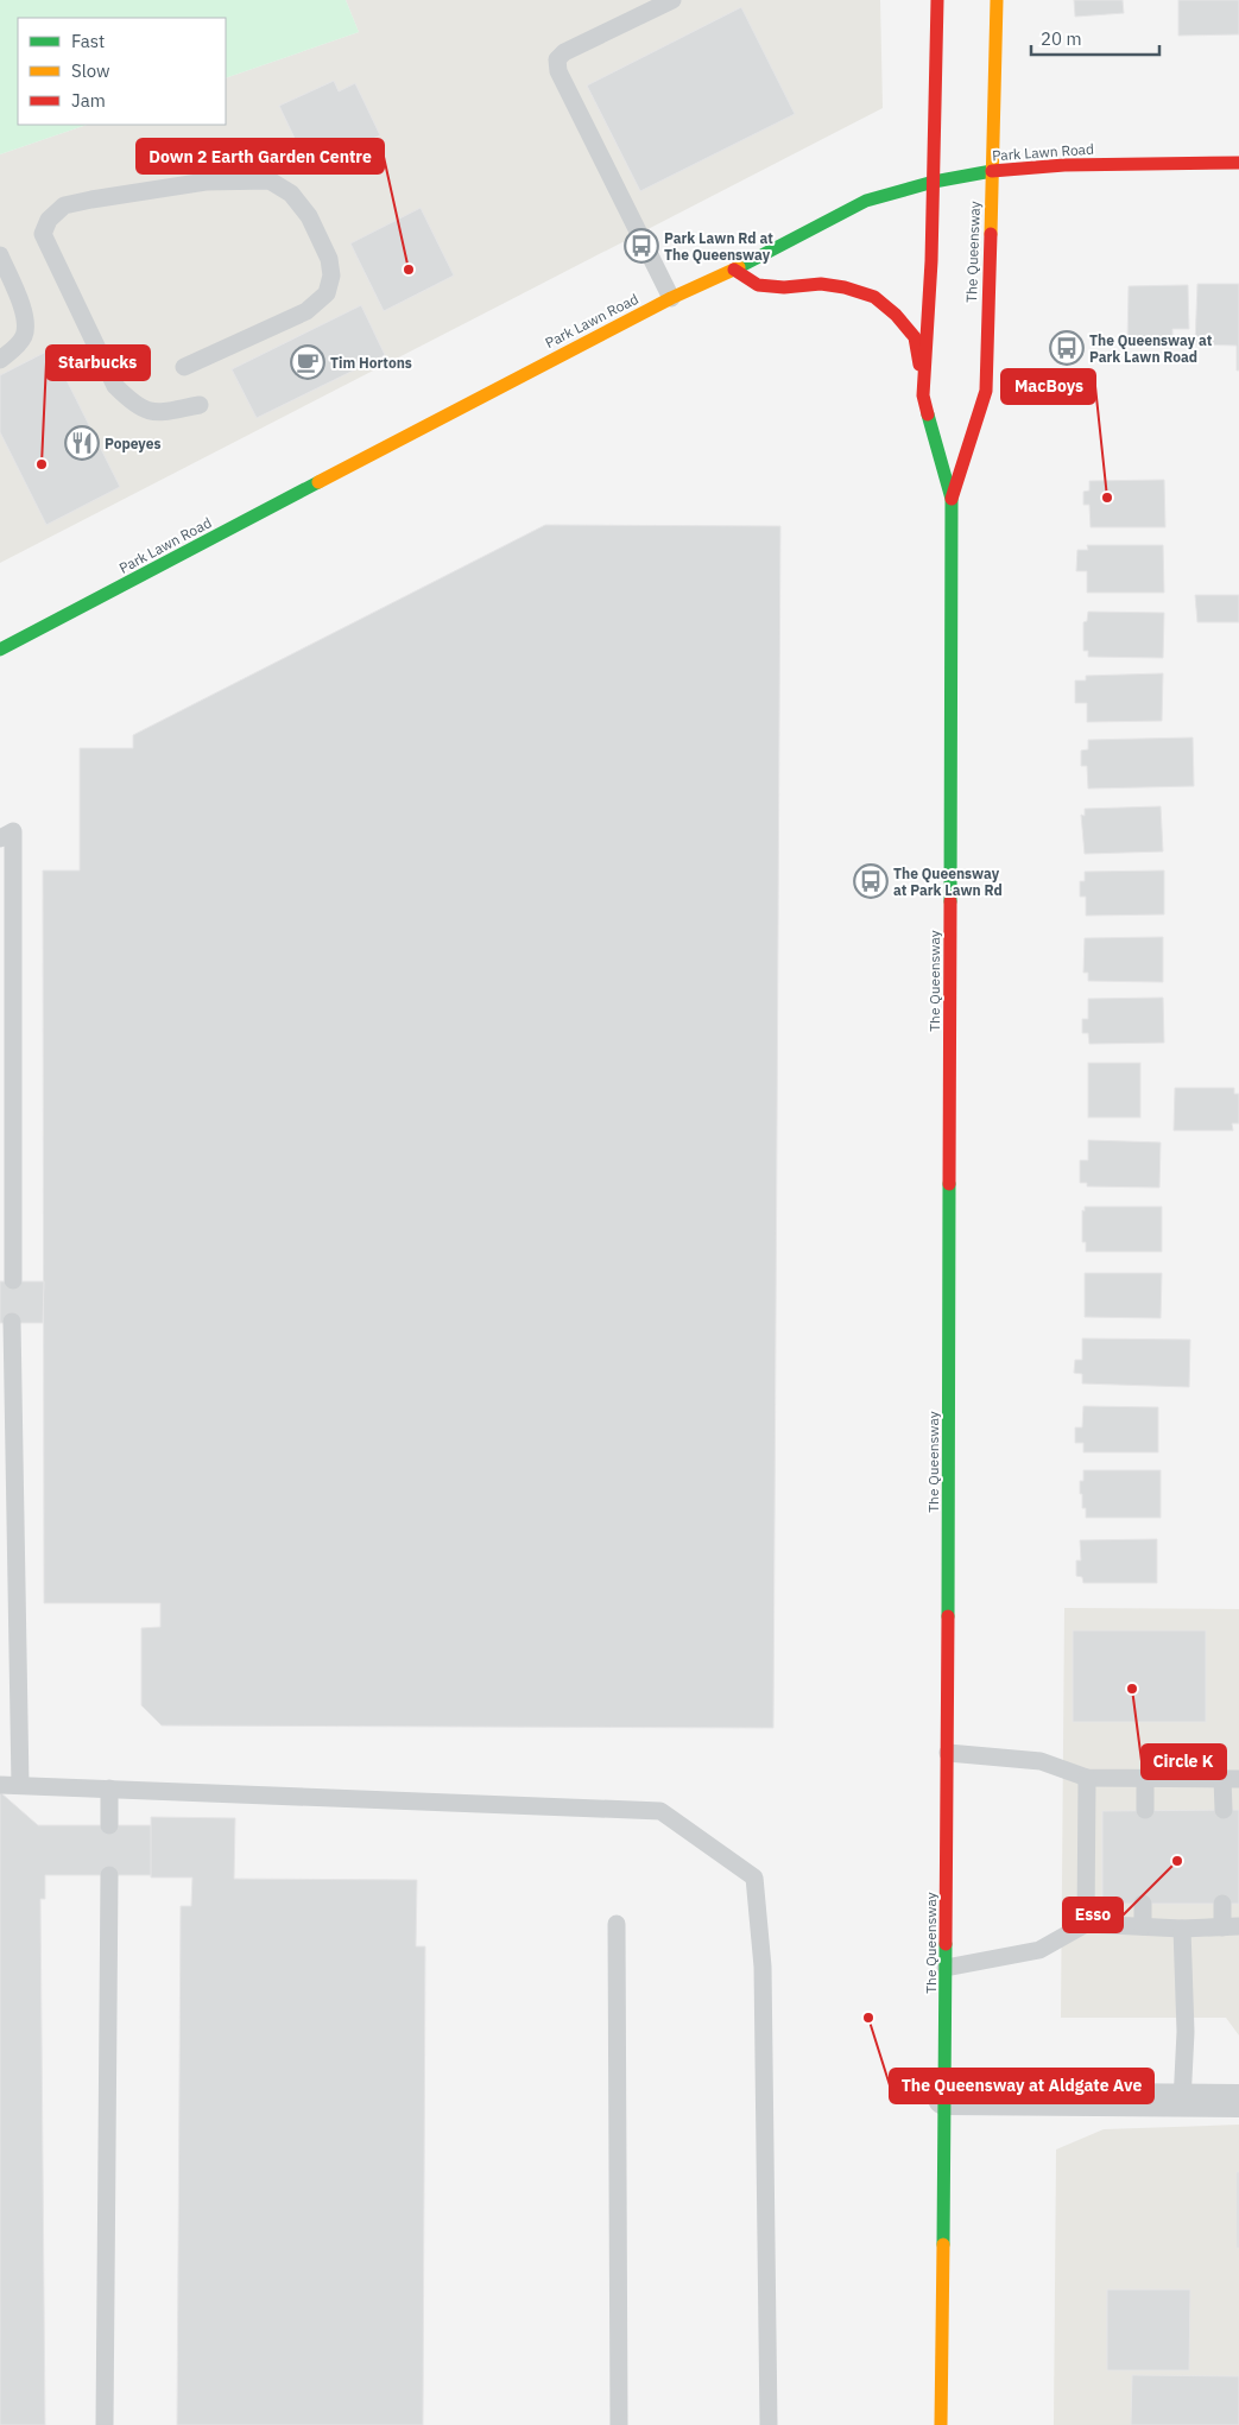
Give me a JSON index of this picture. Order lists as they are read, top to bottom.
{
  "streets": {
    "main road": ["Park Lawn Road", "The Queensway"]
  },
  "crossings": [
    ["Park Lawn Road", "The Queensway"]
  ],
  "places": {
    "bus stop": ["Park Lawn Rd at The Queensway", "The Queensway at Park Lawn Road", "The Queensway at Park Lawn Rd"],
    "other": [
      "Down 2 Earth Garden Centre",
      "Starbucks",
      "MacBoys",
      "Circle K",
      "Esso",
      "The Queensway at Aldgate Ave"
    ],
    "cafe": ["Tim Hortons"],
    "restaurant": ["Popeyes"]
  },
  "legend": ["Fast", "Slow", "Jam"],
  "scale_bar": "20 m"
}
